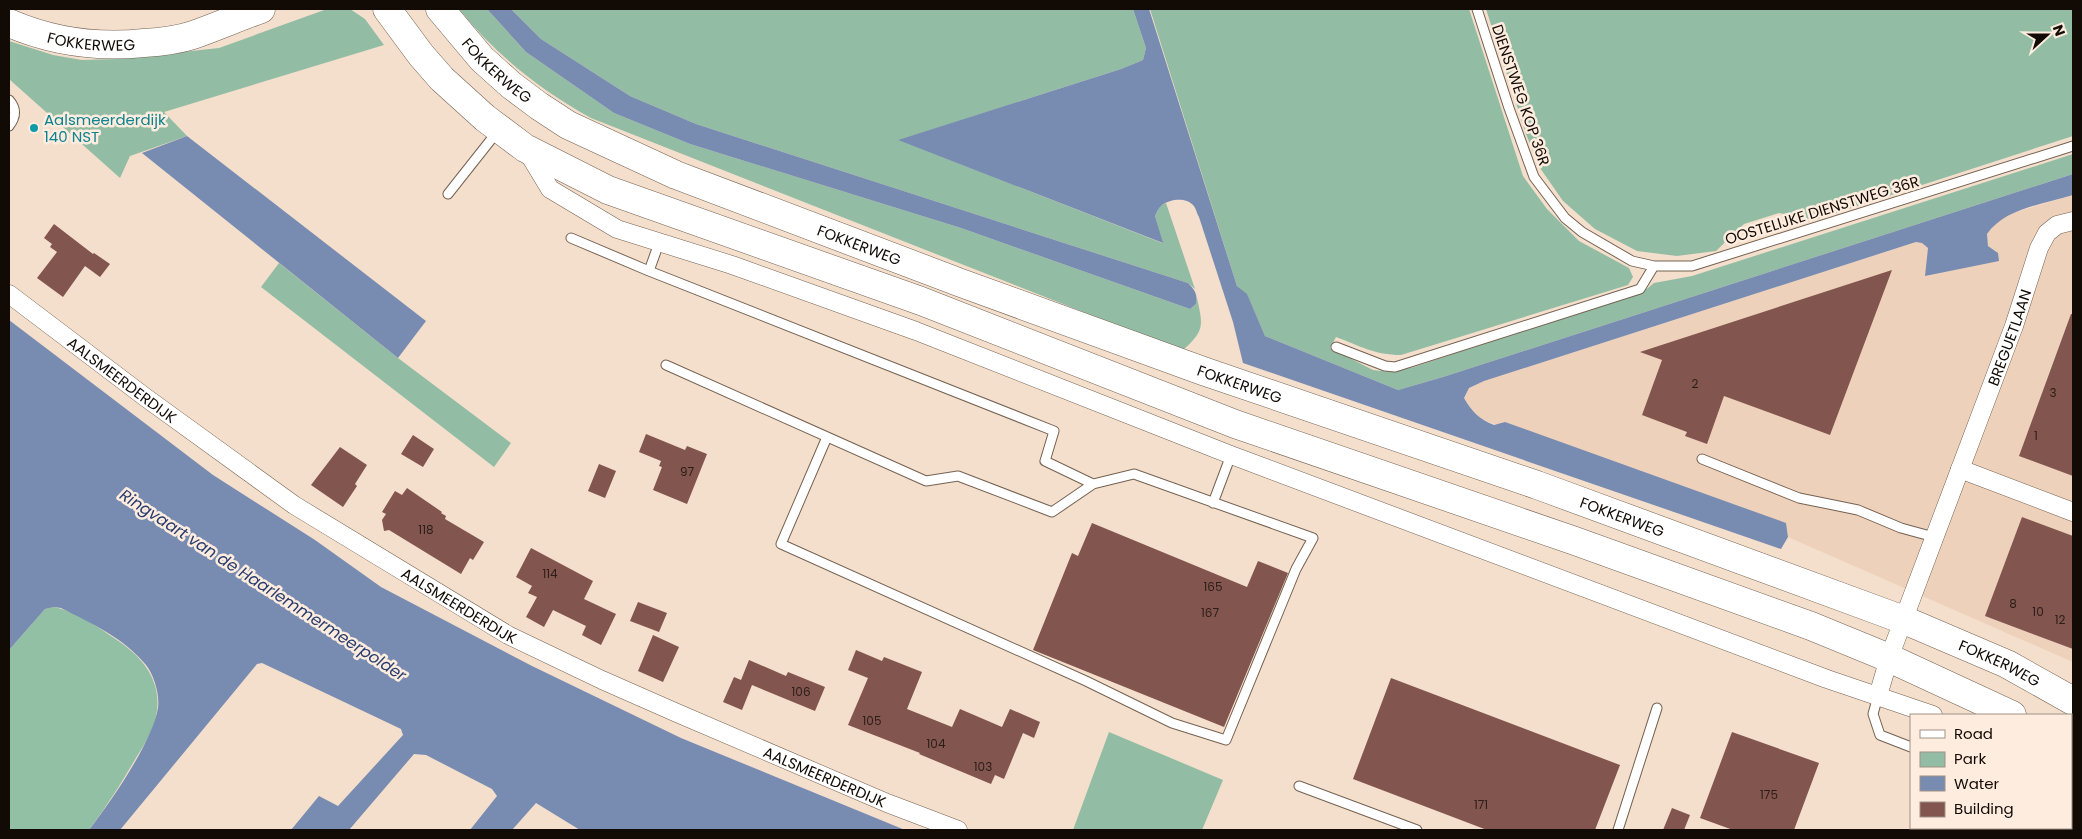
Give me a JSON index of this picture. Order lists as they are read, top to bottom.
{
  "streets": {
    "main road": ["FOKKERWEG"],
    "street": ["BREGUETLAAN", "AALSMEERDERDIJK"],
    "lane": ["DIENSTWEG KOP 36R", "OOSTELIJKE DIENSTWEG 36R"]
  },
  "crossings": [
    ["FOKKERWEG", "BREGUETLAAN"],
    ["DIENSTWEG KOP 36R", "OOSTELIJKE DIENSTWEG 36R"]
  ],
  "water": ["Ringvaart van de Haarlemmermeerpolder"],
  "places": ["Aalsmeerderdijk 140 NST"],
  "house_numbers": [
    "2",
    "3",
    "1",
    "97",
    "118",
    "114",
    "165",
    "8",
    "10",
    "167",
    "12",
    "106",
    "105",
    "104",
    "103",
    "175",
    "171"
  ],
  "legend": [
    "Road",
    "Park",
    "Water",
    "Building"
  ],
  "north": "right"
}
